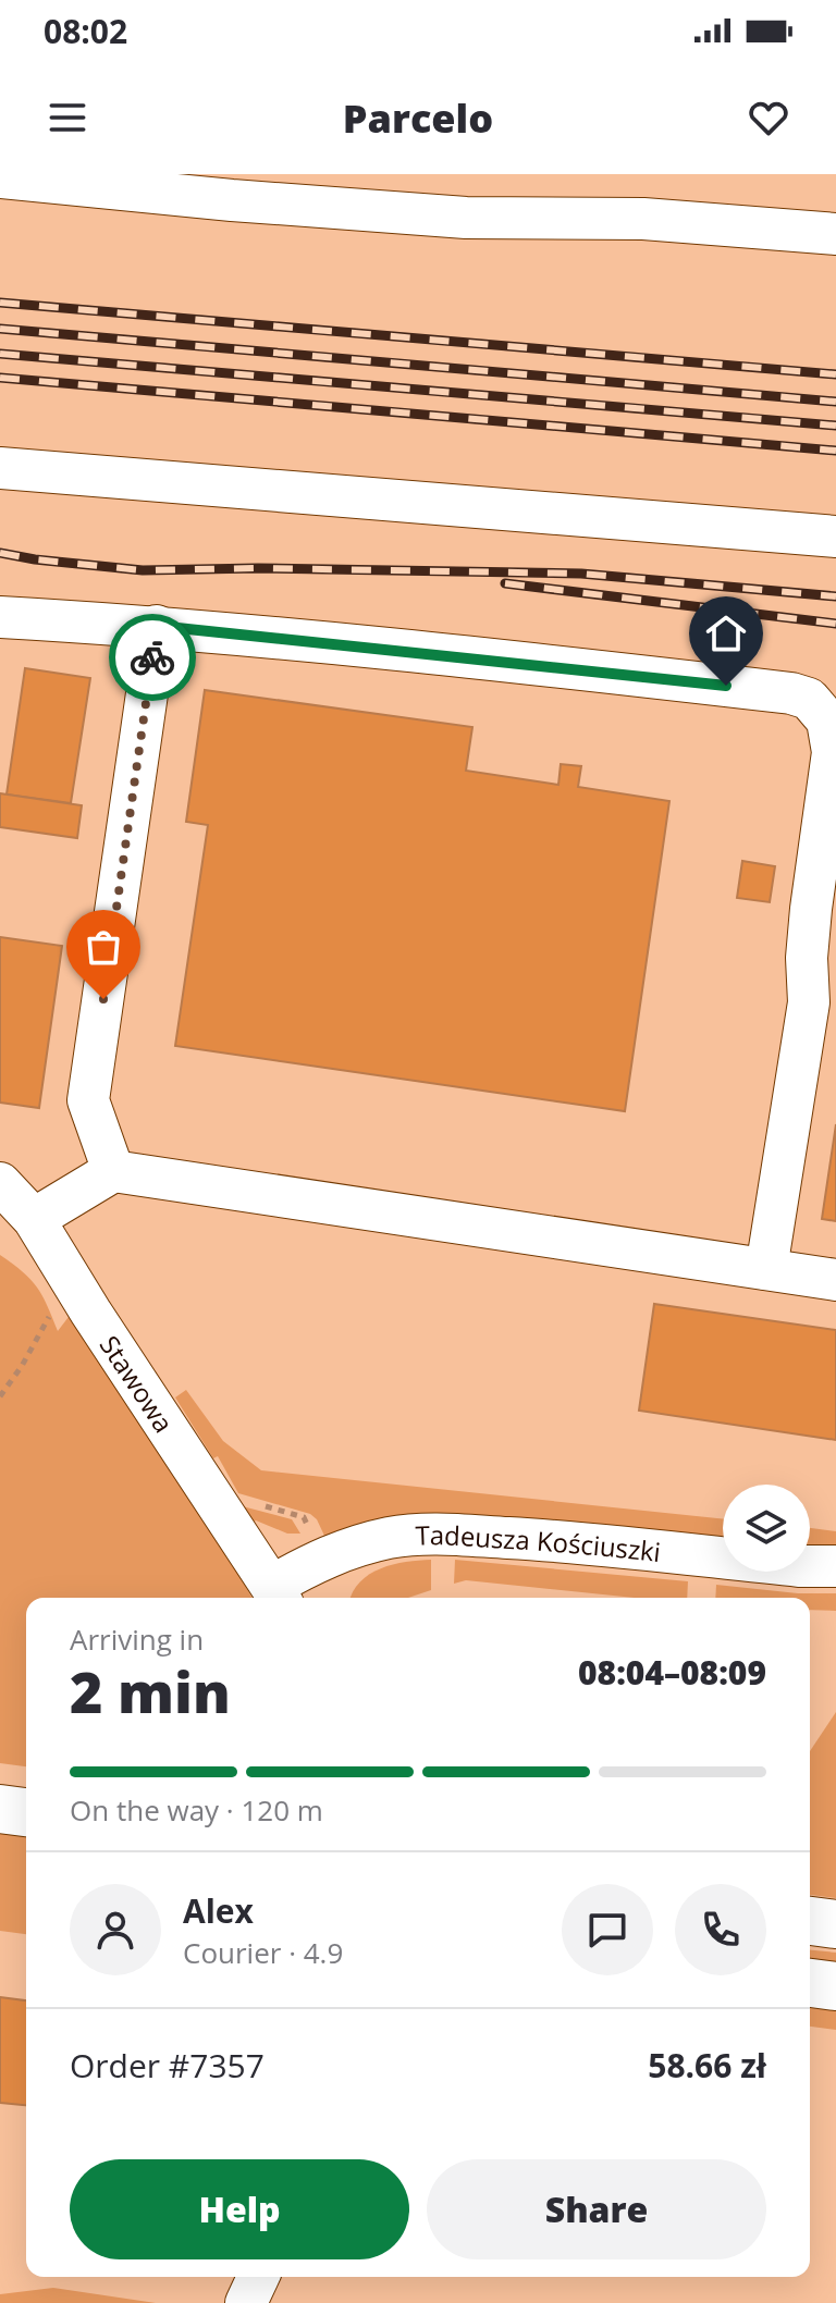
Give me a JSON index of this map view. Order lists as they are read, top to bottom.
{
  "streets": {
    "street": ["Stawowa", "Tadeusza Kościuszki"]
  },
  "crossings": [
    ["Stawowa", "Tadeusza Kościuszki"]
  ],
  "page": {
    "status": "08:02",
    "header": "Parcelo",
    "heading": ["2 min", "Arriving in", "08:04–08:09"],
    "panel": [
      "Alex",
      "Courier · 4.9",
      "Order #7357",
      "58.66 zł"
    ],
    "bar": "On the way · 120 m",
    "buttons": ["Help", "Share"]
  }
}
